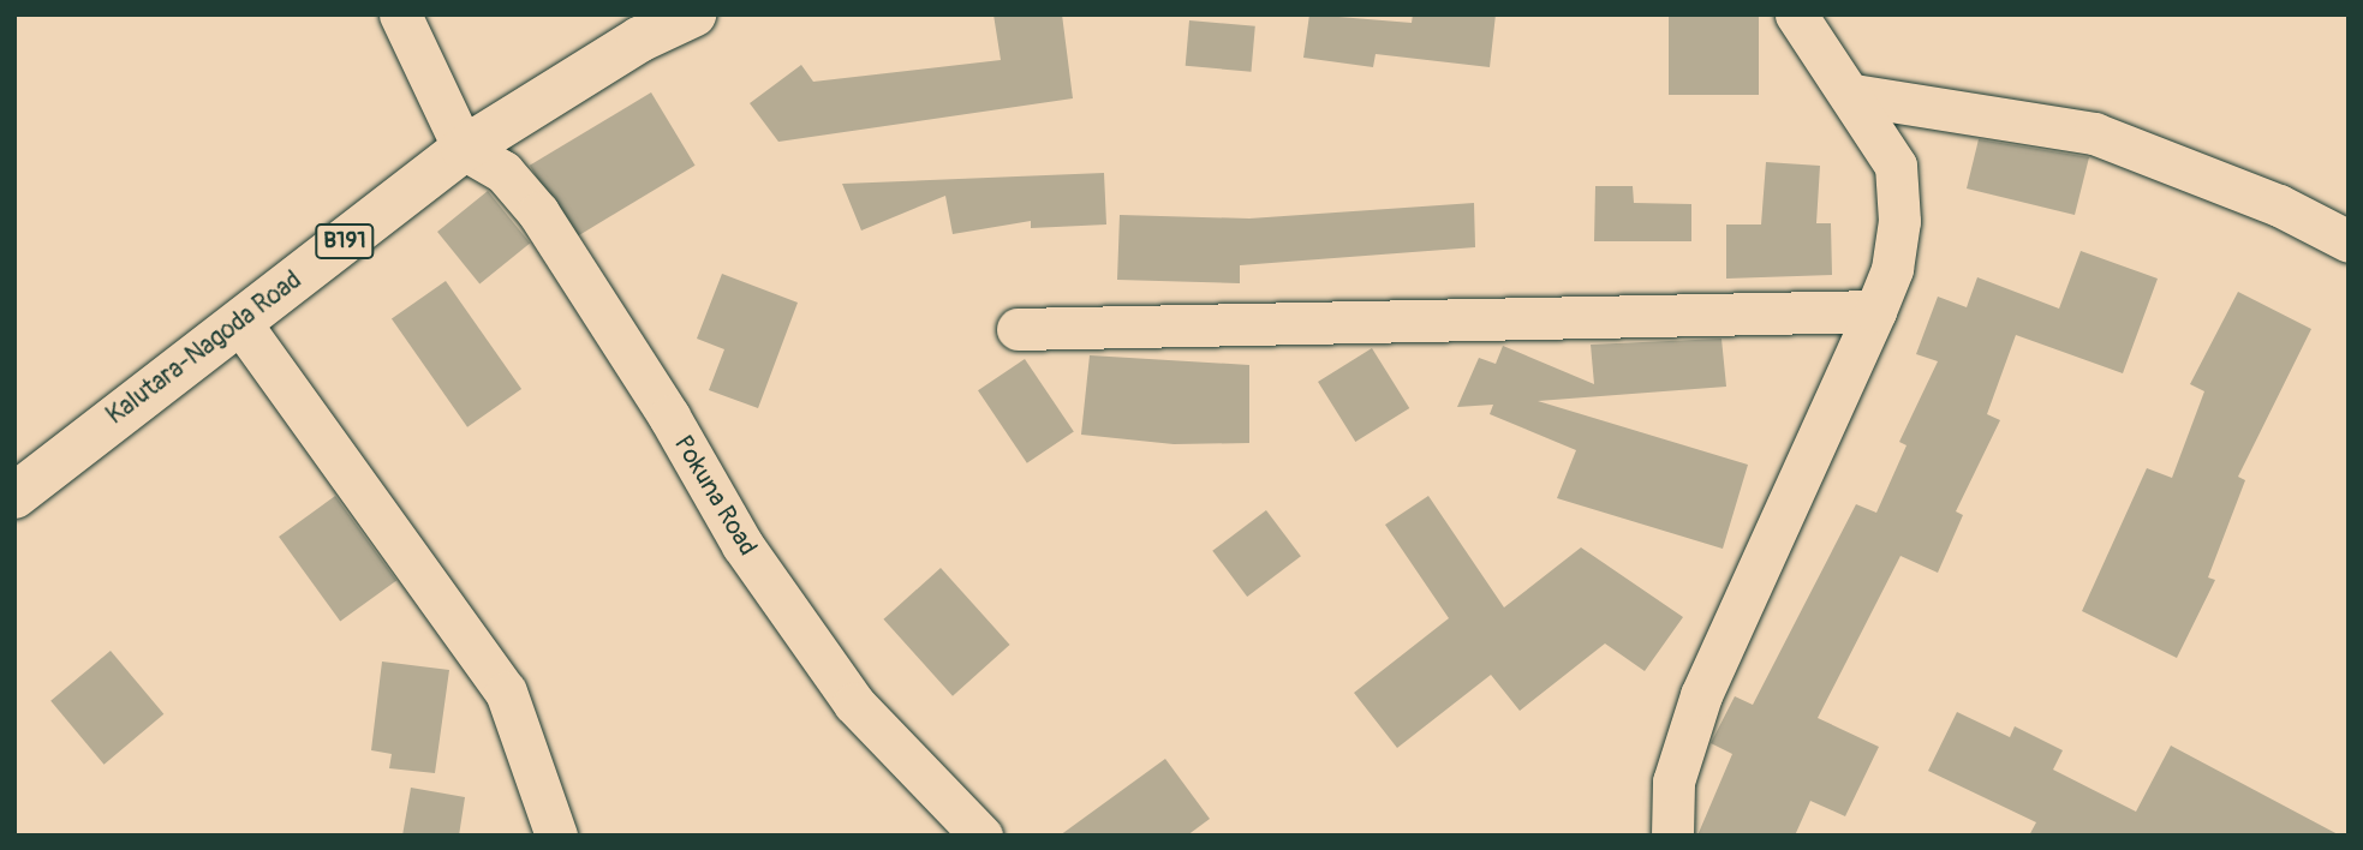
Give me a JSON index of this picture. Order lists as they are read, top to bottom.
{
  "streets": {
    "main road": ["B191", "Kalutara-Nagoda Road"],
    "street": ["Pokuna Road"]
  },
  "crossings": [
    ["Kalutara-Nagoda Road", "Pokuna Road"]
  ]
}
